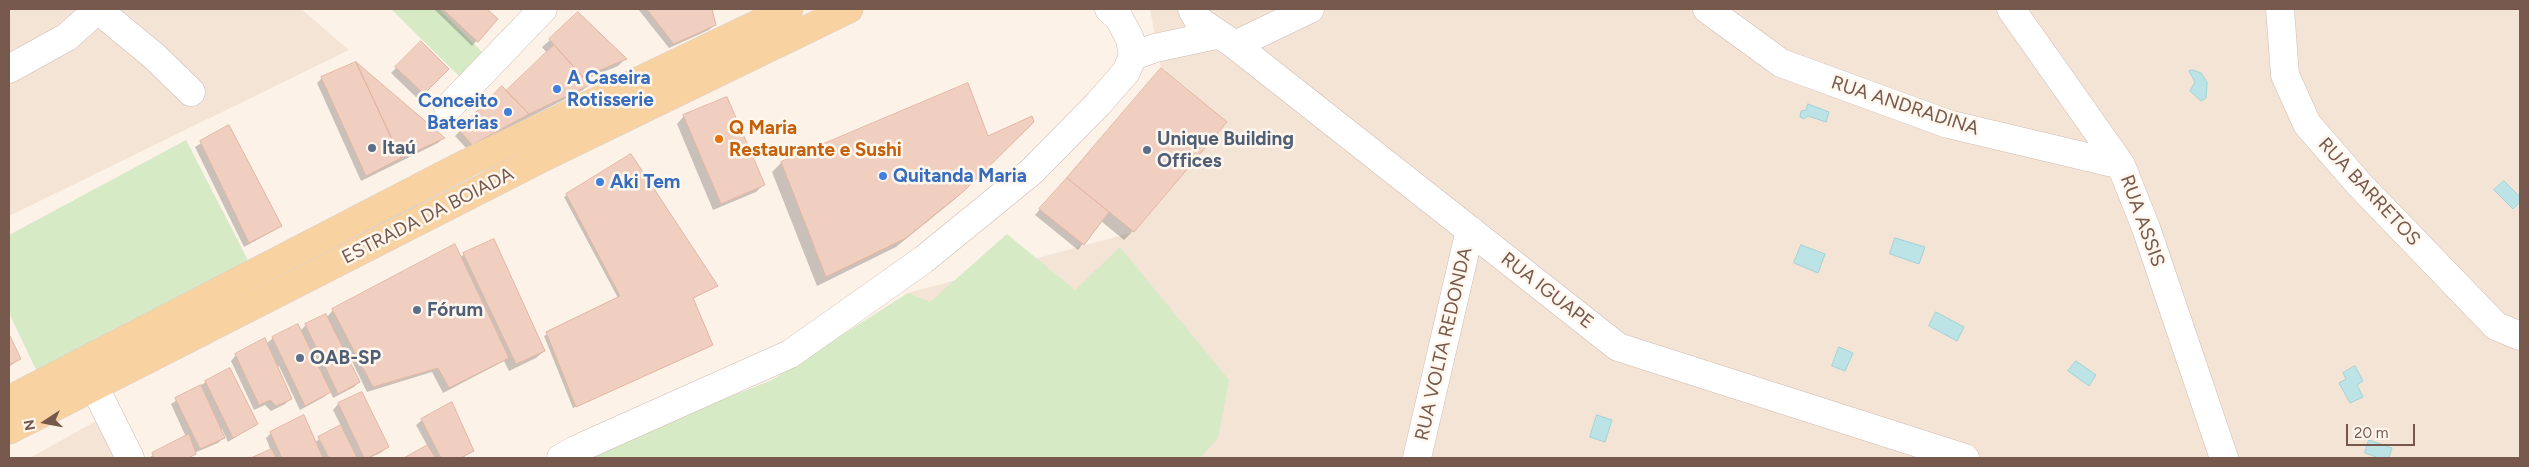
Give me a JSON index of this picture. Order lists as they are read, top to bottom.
{
  "streets": {
    "main road": ["ESTRADA DA BOIADA"],
    "street": [
      "RUA ANDRADINA",
      "RUA BARRETOS",
      "RUA ASSIS",
      "RUA IGUAPE",
      "RUA VOLTA REDONDA"
    ]
  },
  "crossings": [
    ["RUA ANDRADINA", "RUA ASSIS"],
    ["RUA IGUAPE", "RUA VOLTA REDONDA"]
  ],
  "places": [
    "A Caseira Rotisserie",
    "Conceito Baterias",
    "Q Maria Restaurante e Sushi",
    "Itaú",
    "Unique Building Offices",
    "Quitanda Maria",
    "Aki Tem",
    "Fórum",
    "OAB-SP"
  ],
  "scale_bar": "20 m",
  "north": "left"
}
